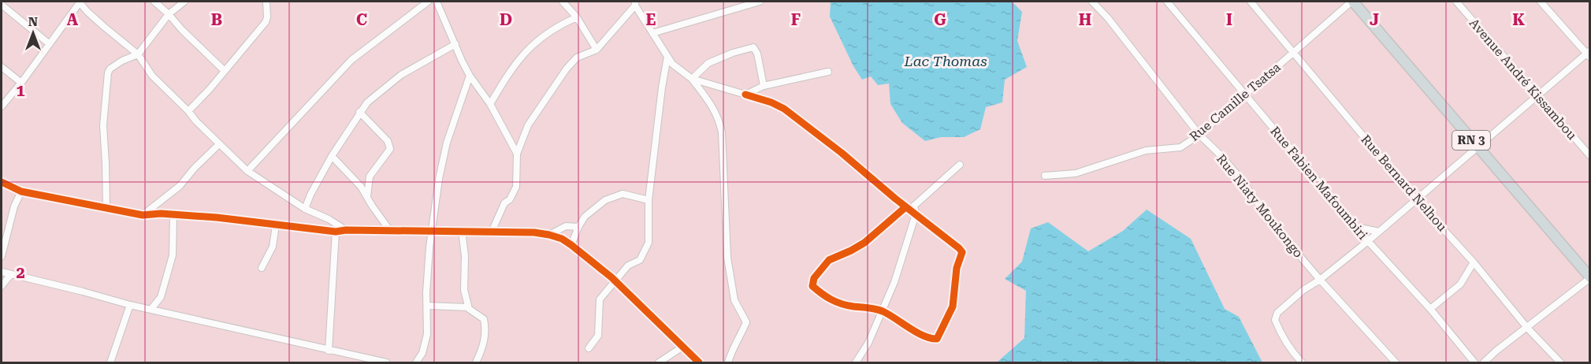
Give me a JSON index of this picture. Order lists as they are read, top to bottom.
{
  "streets": {
    "highway": ["RN 3"],
    "street": [
      "Avenue André Kissambou",
      "Rue Camille Tsatsa",
      "Rue Fabien Mafoumbiri",
      "Rue Bernard Nelhou",
      "Rue Niaty Moukongo"
    ]
  },
  "crossings": [
    ["Rue Camille Tsatsa", "RN 3"],
    ["Rue Camille Tsatsa", "Rue Fabien Mafoumbiri"],
    ["Rue Camille Tsatsa", "Rue Bernard Nelhou"],
    ["Rue Camille Tsatsa", "Rue Niaty Moukongo"]
  ],
  "water": ["Lac Thomas"],
  "north": "top",
  "grid": {
    "columns": [
      "A",
      "B",
      "C",
      "D",
      "E",
      "F",
      "G",
      "H",
      "I",
      "J",
      "K"
    ],
    "rows": ["1", "2"]
  }
}
